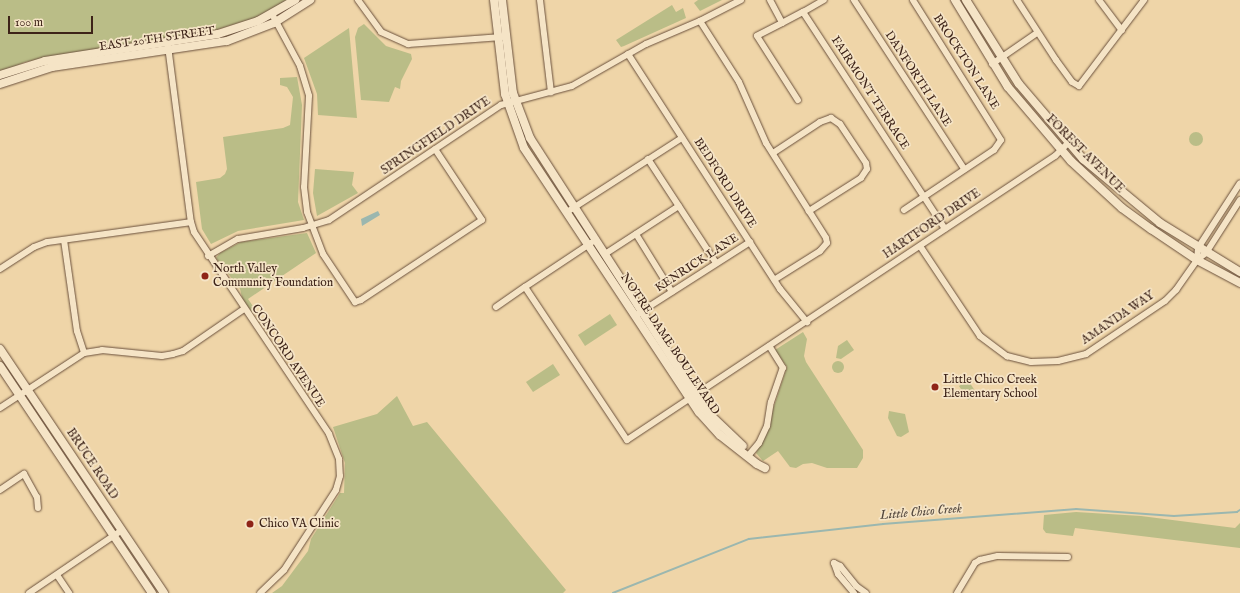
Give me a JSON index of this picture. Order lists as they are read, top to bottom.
{
  "streets": {
    "street": [
      "EAST 20TH STREET",
      "BROCKTON LANE",
      "DANFORTH LANE",
      "FAIRMONT TERRACE",
      "SPRINGFIELD DRIVE",
      "FOREST AVENUE",
      "BEDFORD DRIVE",
      "HARTFORD DRIVE",
      "KENRICK LANE",
      "AMANDA WAY",
      "NOTRE DAME BOULEVARD",
      "CONCORD AVENUE",
      "BRUCE ROAD"
    ]
  },
  "crossings": [
    ["EAST 20TH STREET", "CONCORD AVENUE"],
    ["BROCKTON LANE", "DANFORTH LANE"],
    ["FAIRMONT TERRACE", "HARTFORD DRIVE"],
    ["SPRINGFIELD DRIVE", "BEDFORD DRIVE"],
    ["SPRINGFIELD DRIVE", "NOTRE DAME BOULEVARD"],
    ["SPRINGFIELD DRIVE", "CONCORD AVENUE"],
    ["FOREST AVENUE", "HARTFORD DRIVE"],
    ["FOREST AVENUE", "AMANDA WAY"],
    ["BEDFORD DRIVE", "HARTFORD DRIVE"],
    ["BEDFORD DRIVE", "KENRICK LANE"],
    ["HARTFORD DRIVE", "AMANDA WAY"],
    ["HARTFORD DRIVE", "NOTRE DAME BOULEVARD"],
    ["KENRICK LANE", "NOTRE DAME BOULEVARD"]
  ],
  "water": ["Little Chico Creek"],
  "places": ["North Valley Community Foundation", "Little Chico Creek Elementary School", "Chico VA Clinic"],
  "scale_bar": "100 m"
}
